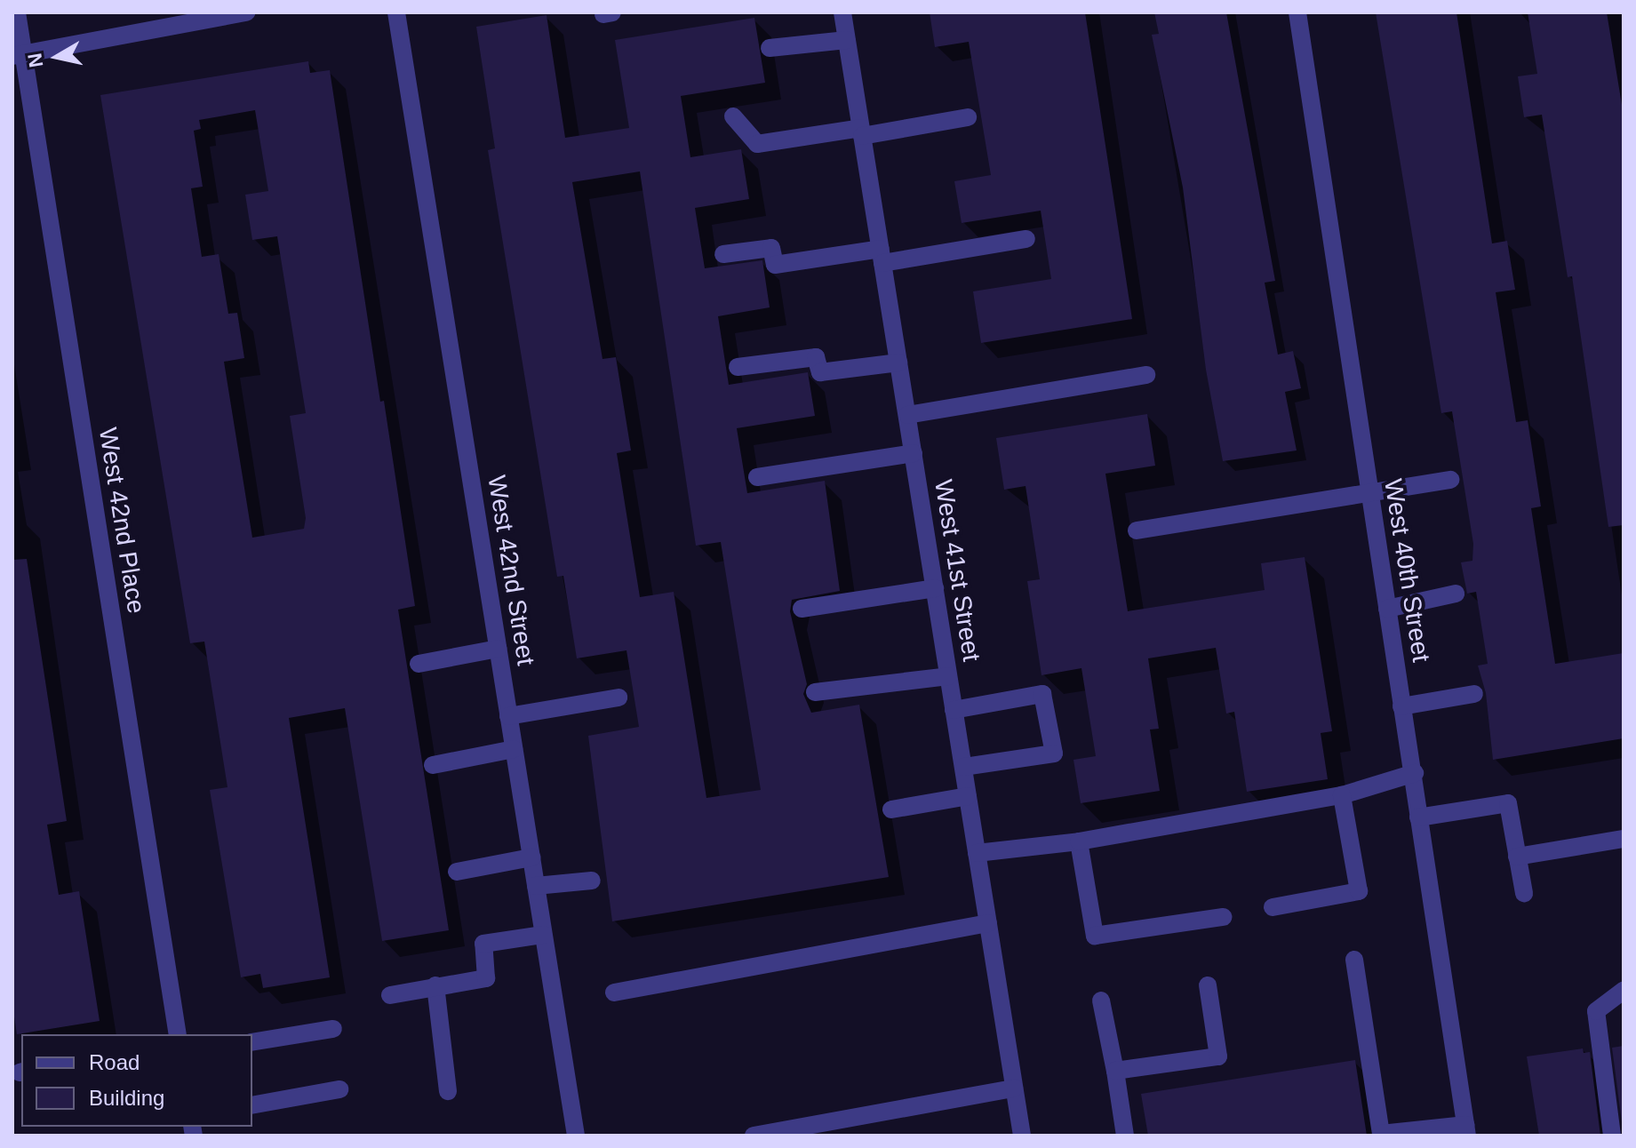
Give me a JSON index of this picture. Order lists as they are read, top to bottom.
{
  "streets": {
    "street": [
      "West 42nd Place",
      "West 42nd Street",
      "West 41st Street",
      "West 40th Street"
    ]
  },
  "legend": ["Road", "Building"],
  "north": "left"
}
